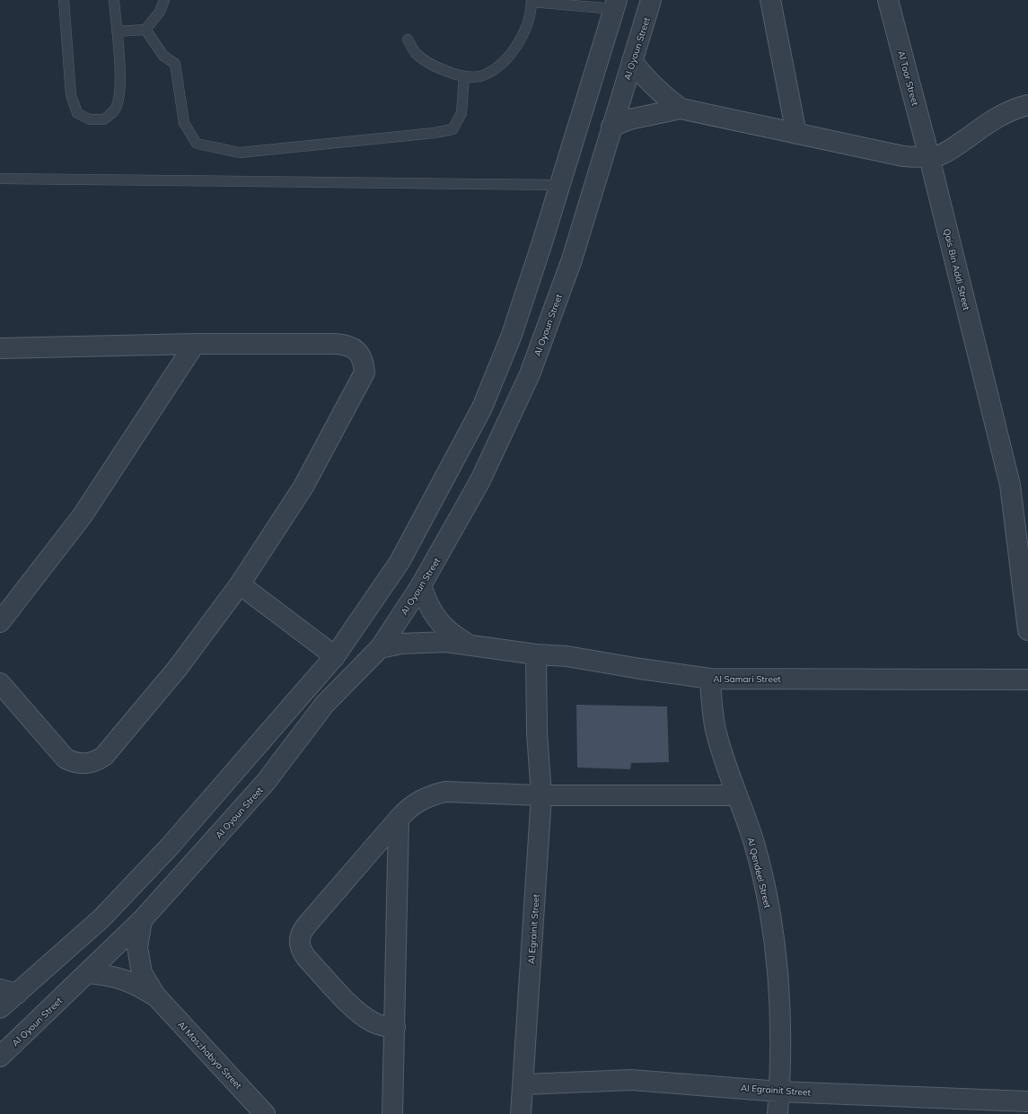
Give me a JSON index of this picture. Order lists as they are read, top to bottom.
{
  "streets": {
    "street": [
      "Al Oyoun Street",
      "Al Toor Street",
      "Qais Bin Addi Street",
      "Al Samari Street",
      "Al Qendeel Street",
      "Al Egrainit Street",
      "Al Maszhabiya Street"
    ]
  },
  "crossings": [
    ["Al Oyoun Street", "Al Samari Street"],
    ["Al Oyoun Street", "Al Maszhabiya Street"],
    ["Al Toor Street", "Qais Bin Addi Street"],
    ["Al Samari Street", "Al Qendeel Street"],
    ["Al Samari Street", "Al Egrainit Street"],
    ["Al Qendeel Street", "Al Egrainit Street"]
  ]
}
